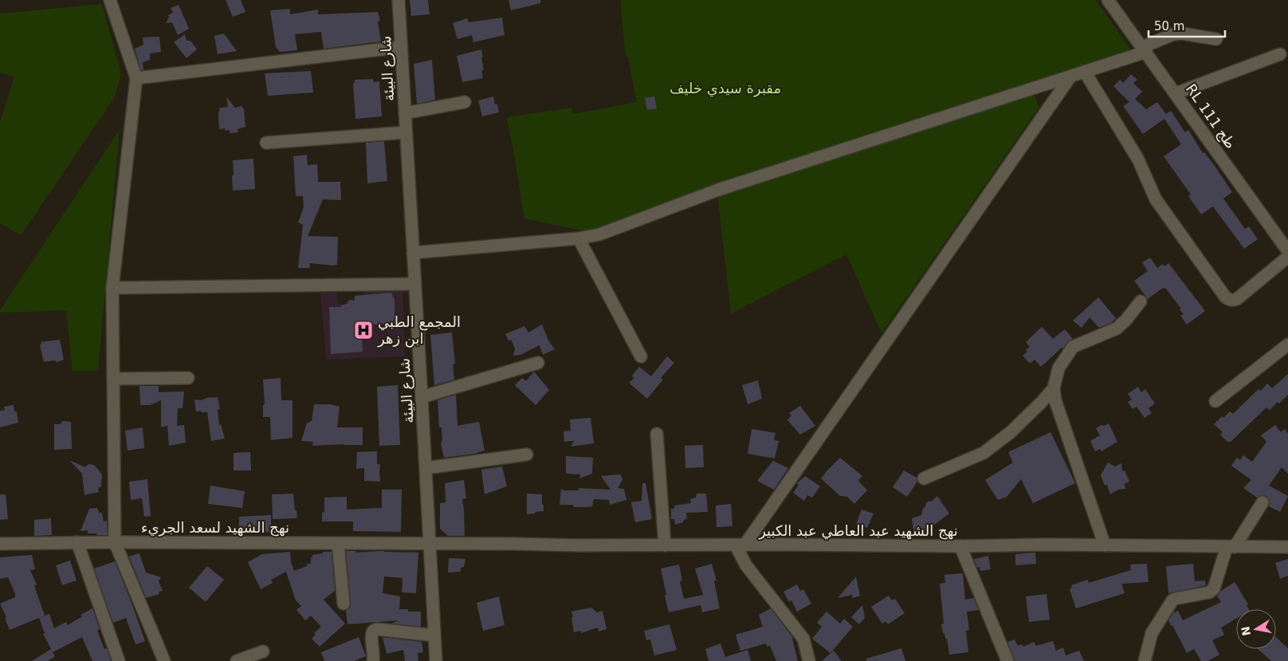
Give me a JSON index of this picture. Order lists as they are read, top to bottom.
{
  "streets": {
    "street": [
      "شارع البيئة",
      "RL طج 111",
      "نهج الشهيد لسعد الجريء",
      "نهج الشهيد عبد العاطي عبد الكبير"
    ]
  },
  "crossings": [
    ["شارع البيئة", "نهج الشهيد لسعد الجريء"],
    ["شارع البيئة", "نهج الشهيد عبد العاطي عبد الكبير"],
    ["نهج الشهيد لسعد الجريء", "نهج الشهيد عبد العاطي عبد الكبير"]
  ],
  "parks": ["مقبرة سيدي خليف"],
  "places": {
    "hospital": ["المجمع الطبي ابن زهر"]
  },
  "scale_bar": "50 m",
  "north": "left"
}
